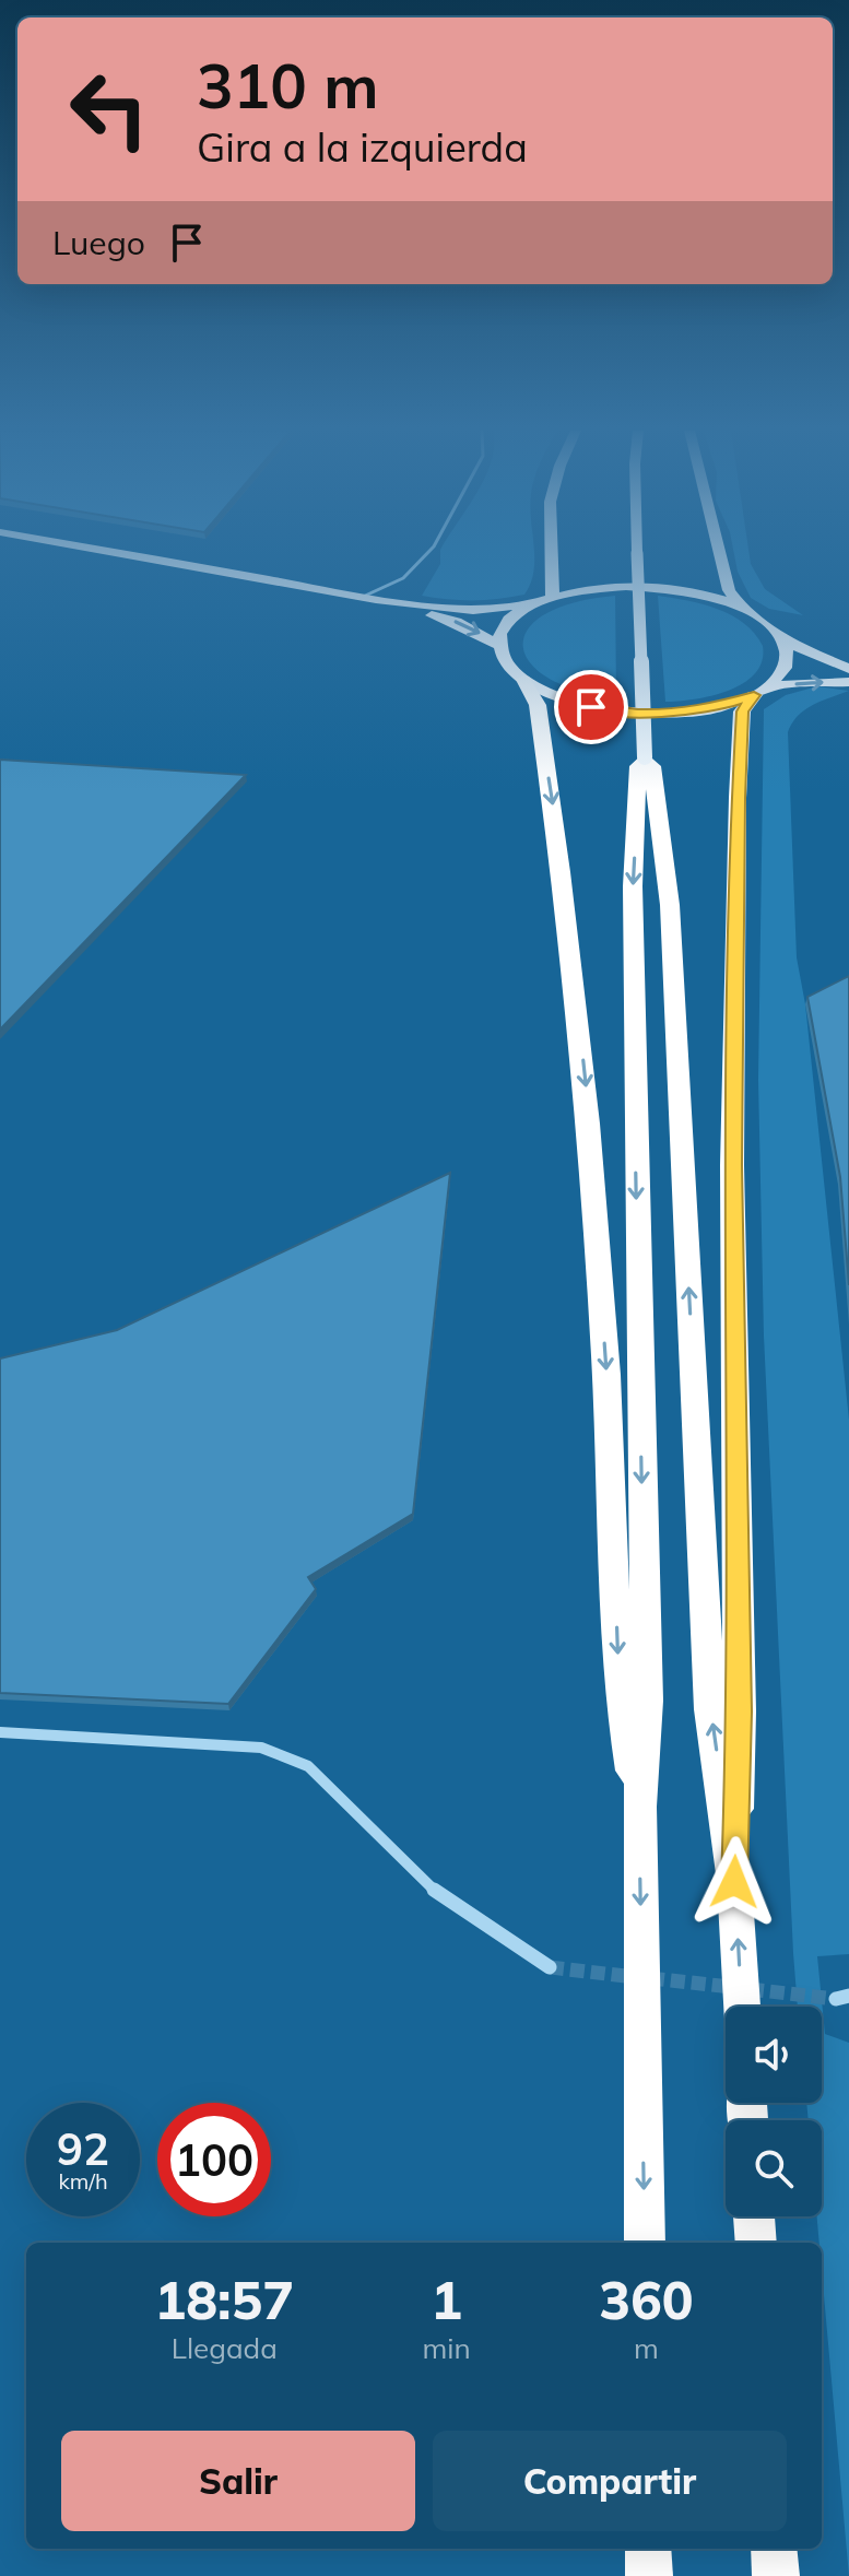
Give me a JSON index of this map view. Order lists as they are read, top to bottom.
{
  "page": {
    "turn": ["310 m", "Gira a la izquierda"],
    "then": "Luego",
    "speed": "92 km/h",
    "limit": "100",
    "eta": [
      "18:57",
      "Llegada",
      "1",
      "min",
      "360",
      "m"
    ],
    "buttons": ["Salir", "Compartir"]
  }
}
